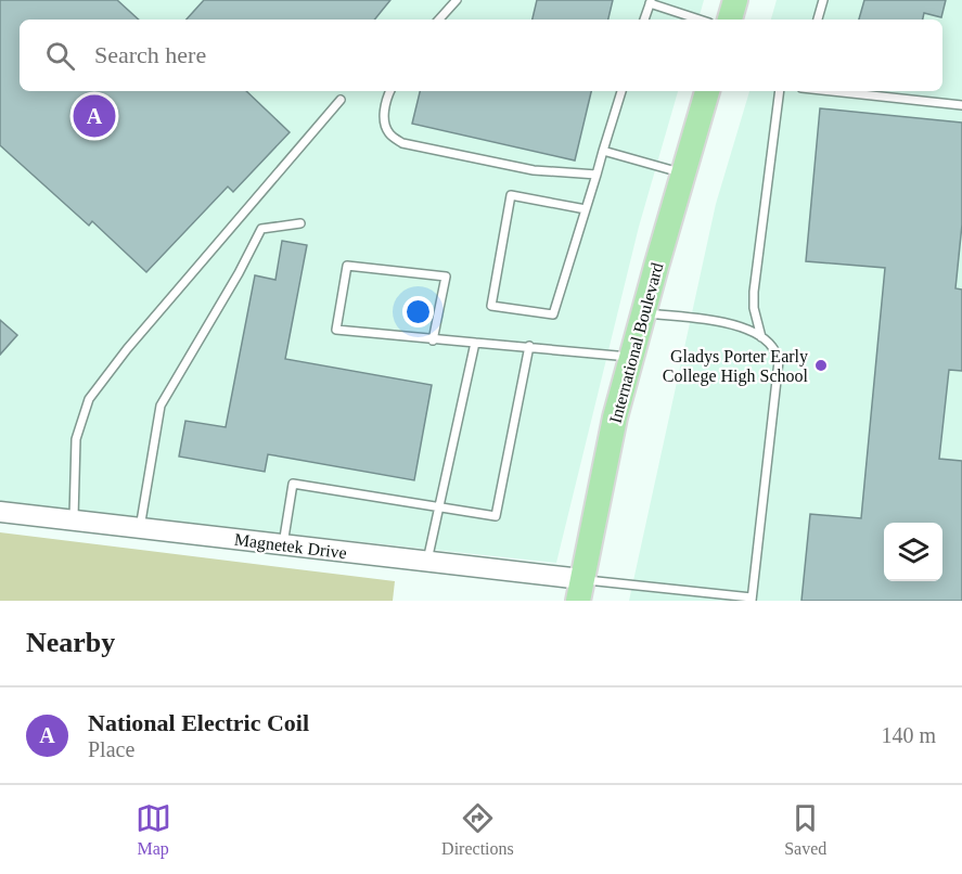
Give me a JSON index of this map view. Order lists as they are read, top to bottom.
{
  "streets": {
    "main road": ["International Boulevard"],
    "street": ["Magnetek Drive"]
  },
  "crossings": [
    ["International Boulevard", "Magnetek Drive"]
  ],
  "places": ["Gladys Porter Early College High School"],
  "page": {
    "search": "Search here",
    "pins": "A",
    "heading": "Nearby",
    "list": [
      {
        "mark": "A",
        "name": "National Electric Coil",
        "note": "Place",
        "value": "140 m"
      }
    ],
    "nav": ["Map", "Directions", "Saved"]
  }
}
